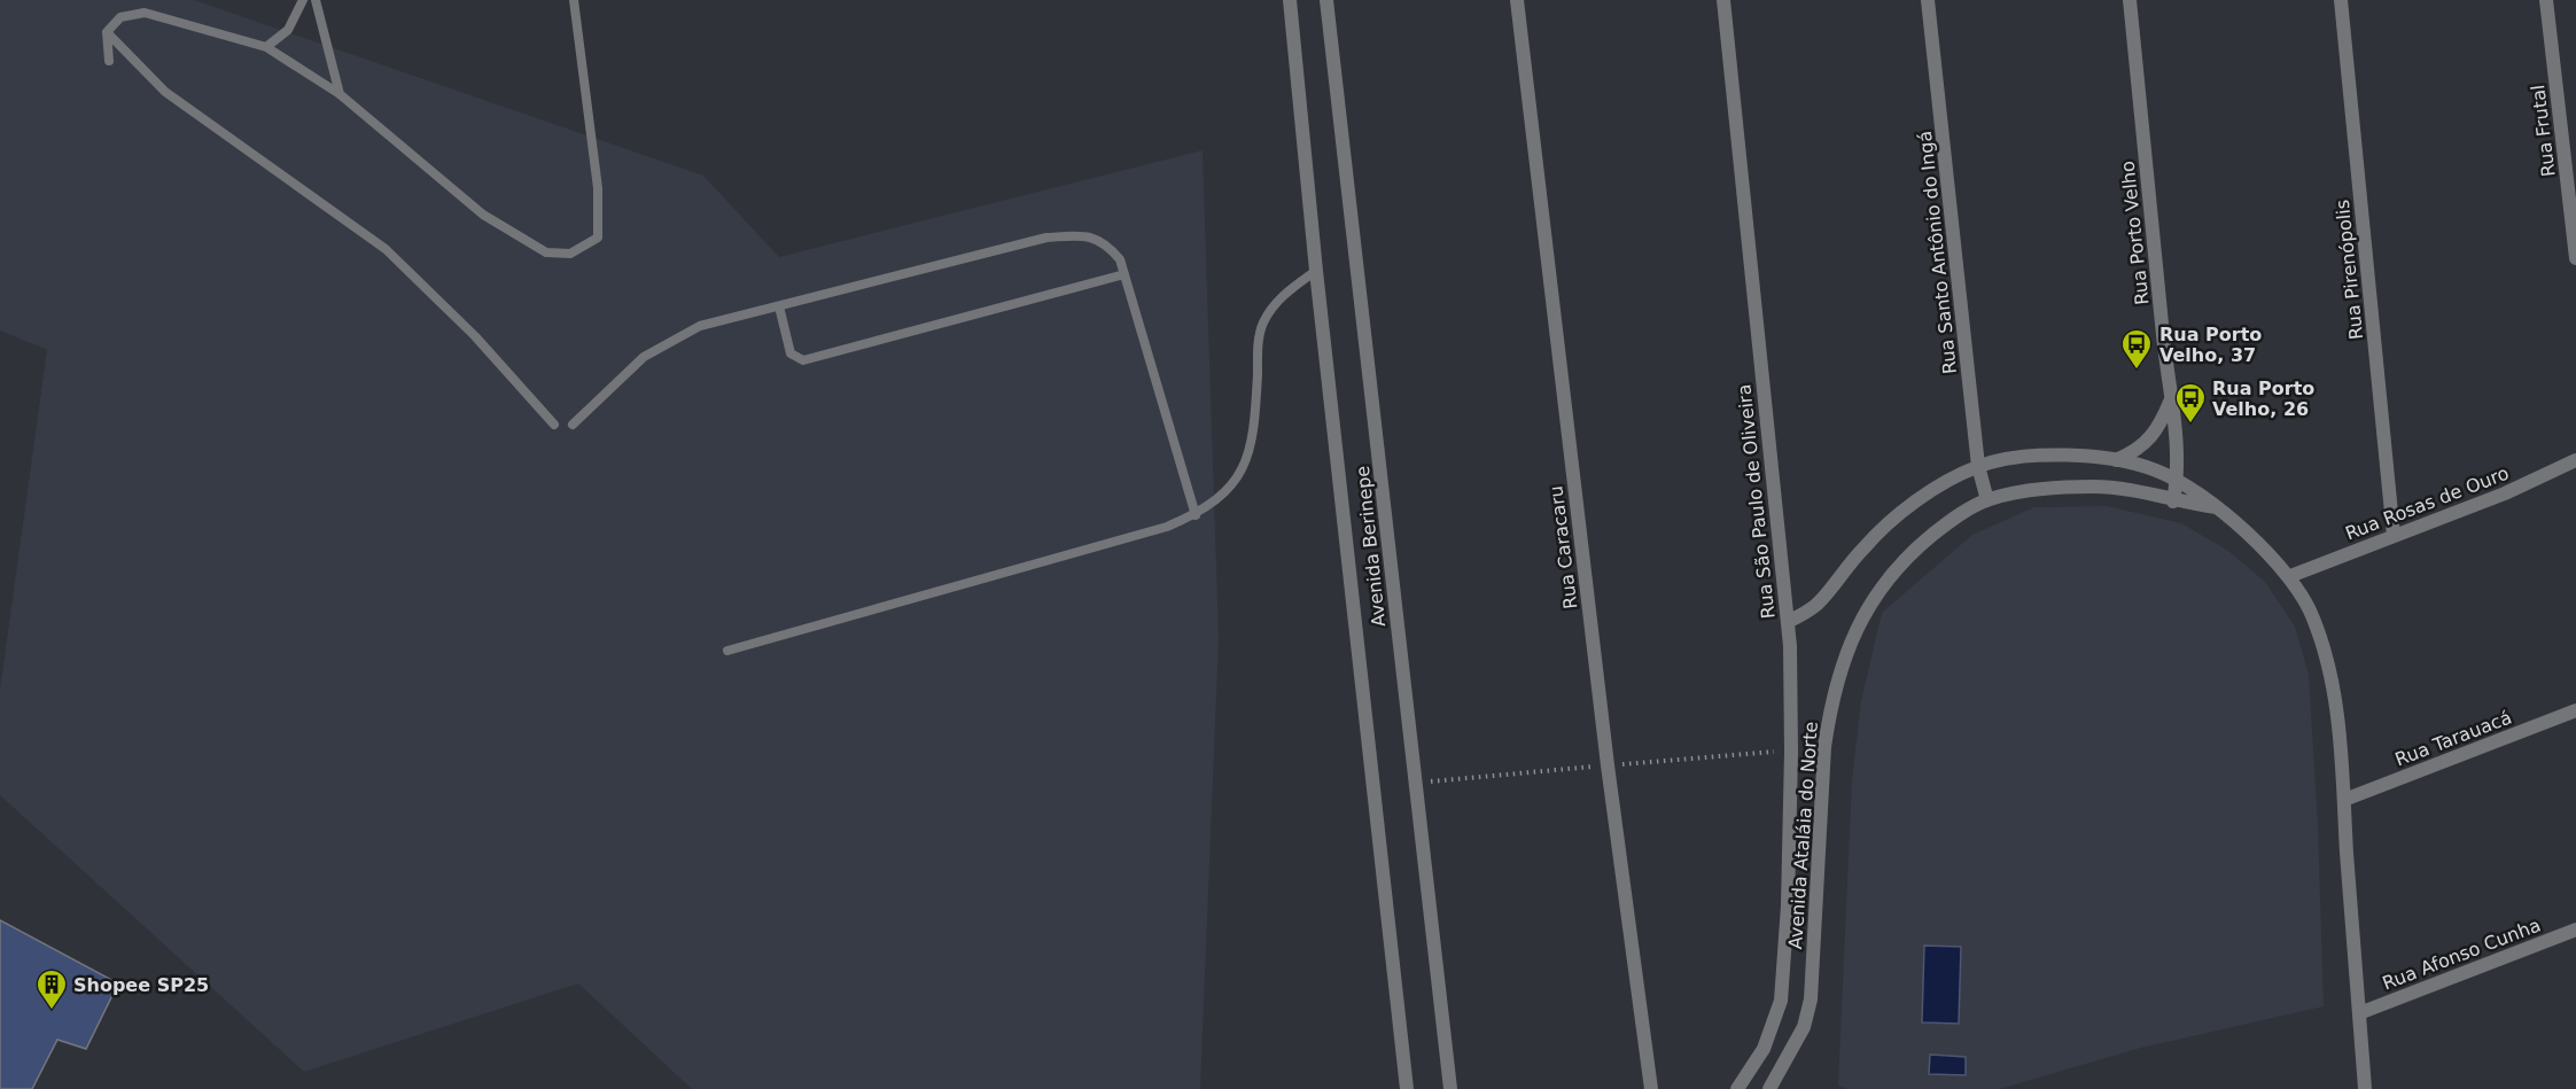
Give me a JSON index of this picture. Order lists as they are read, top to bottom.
{
  "streets": {
    "street": [
      "Rua Frutal",
      "Rua Porto Velho",
      "Rua Santo Antônio do Ingá",
      "Rua Pirenópolis",
      "Rua São Paulo de Oliveira",
      "Rua Rosas de Ouro",
      "Avenida Berinepe",
      "Rua Caracaru",
      "Rua Tarauacá",
      "Avenida Ataláia do Norte",
      "Rua Afonso Cunha"
    ]
  },
  "crossings": [
    ["Rua Porto Velho", "Avenida Ataláia do Norte"],
    ["Rua Santo Antônio do Ingá", "Avenida Ataláia do Norte"],
    ["Rua Pirenópolis", "Rua Rosas de Ouro"]
  ],
  "places": {
    "bus stop": ["Rua Porto Velho, 37", "Rua Porto Velho, 26"],
    "building": ["Shopee SP25"]
  }
}
